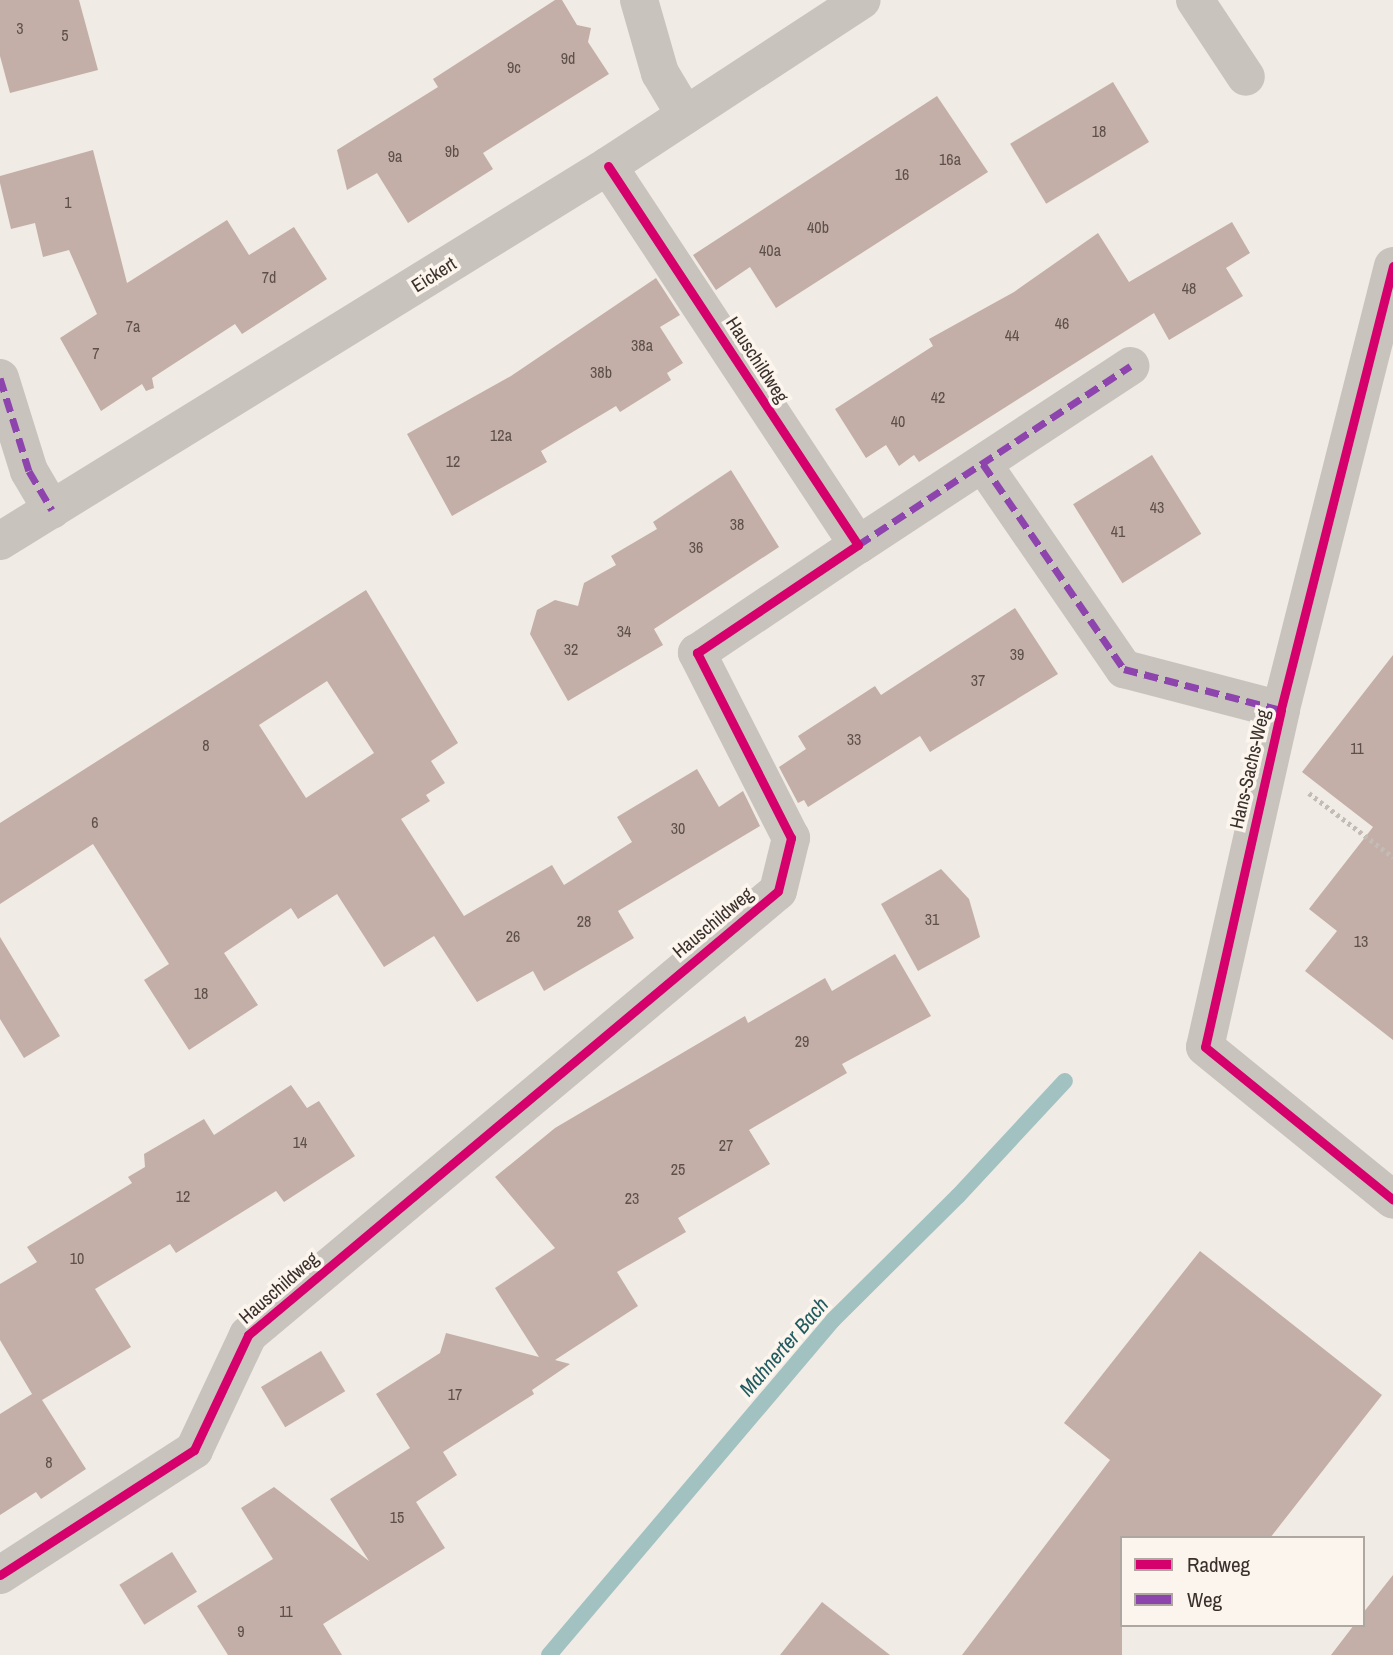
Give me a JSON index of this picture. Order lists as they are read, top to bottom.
{
  "streets": {
    "street": ["Eickert", "Hauschildweg", "Hans-Sachs-Weg"]
  },
  "crossings": [
    ["Eickert", "Hauschildweg"]
  ],
  "water": ["Mahnerter Bach"],
  "house_numbers": [
    "3",
    "5",
    "9d",
    "9c",
    "18",
    "9b",
    "9a",
    "16a",
    "16",
    "1",
    "40b",
    "40a",
    "7d",
    "48",
    "46",
    "7a",
    "44",
    "38a",
    "7",
    "38b",
    "42",
    "40",
    "12a",
    "12",
    "43",
    "38",
    "41",
    "36",
    "34",
    "32",
    "39",
    "37",
    "33",
    "8",
    "11",
    "6",
    "30",
    "31",
    "28",
    "26",
    "13",
    "18",
    "29",
    "14",
    "27",
    "25",
    "12",
    "23",
    "10",
    "17",
    "8",
    "15",
    "11",
    "9"
  ],
  "legend": ["Radweg", "Weg"]
}
